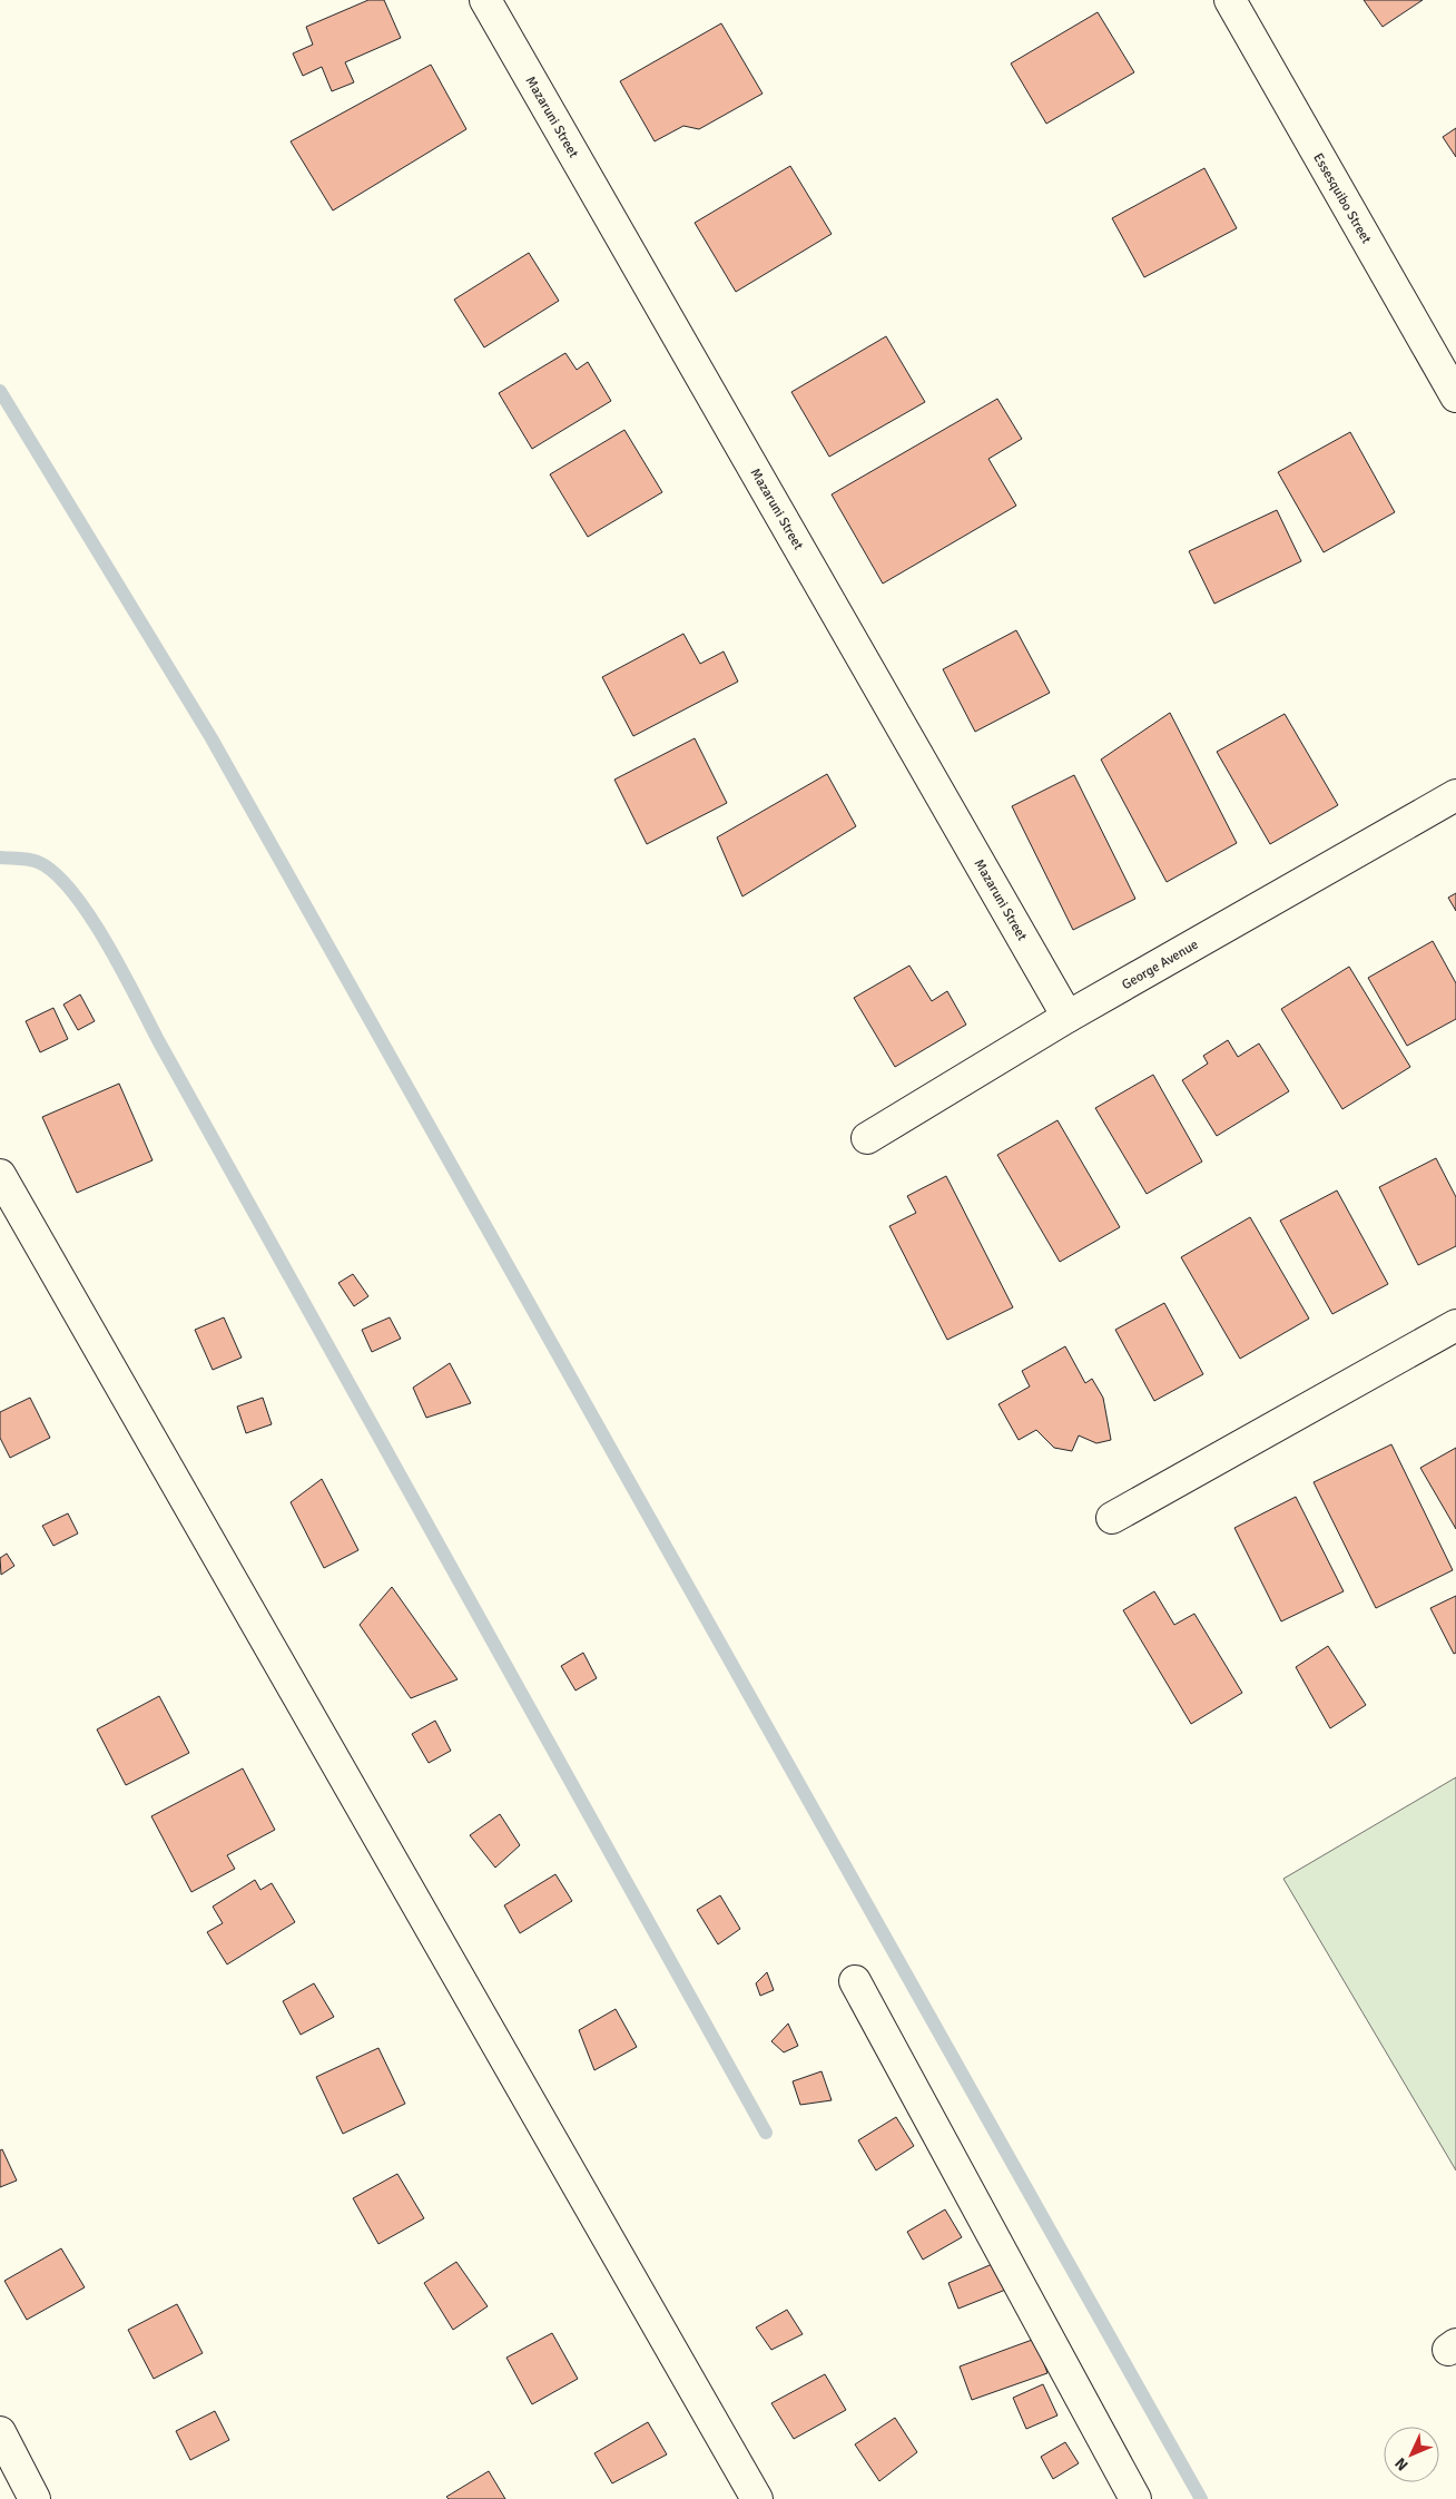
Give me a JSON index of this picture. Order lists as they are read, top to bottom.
{
  "streets": {
    "street": ["Mazaruni Street", "Essesquibo Street", "George Avenue"]
  },
  "crossings": [
    ["Mazaruni Street", "George Avenue"]
  ],
  "north": "bottom left"
}
